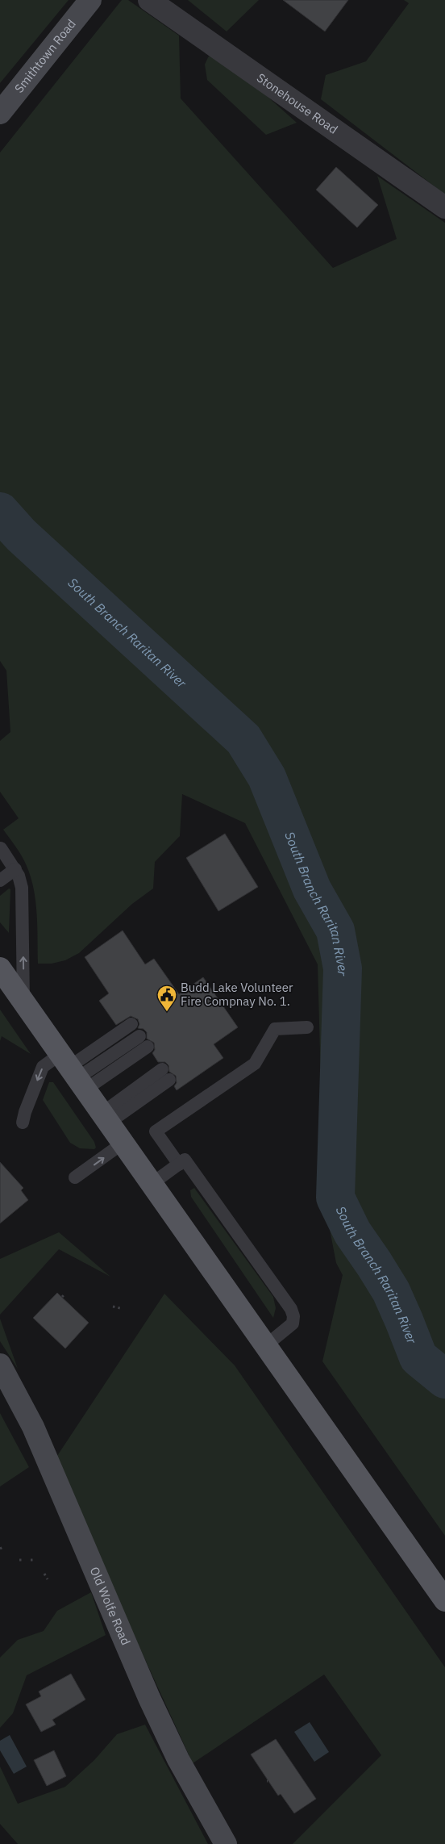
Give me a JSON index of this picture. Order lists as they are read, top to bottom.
{
  "streets": {
    "street": ["Smithtown Road", "Stonehouse Road", "Old Wolfe Road"]
  },
  "water": ["South Branch Raritan River"],
  "places": {
    "public building": ["Budd Lake Volunteer Fire Compnay No. 1."]
  }
}
